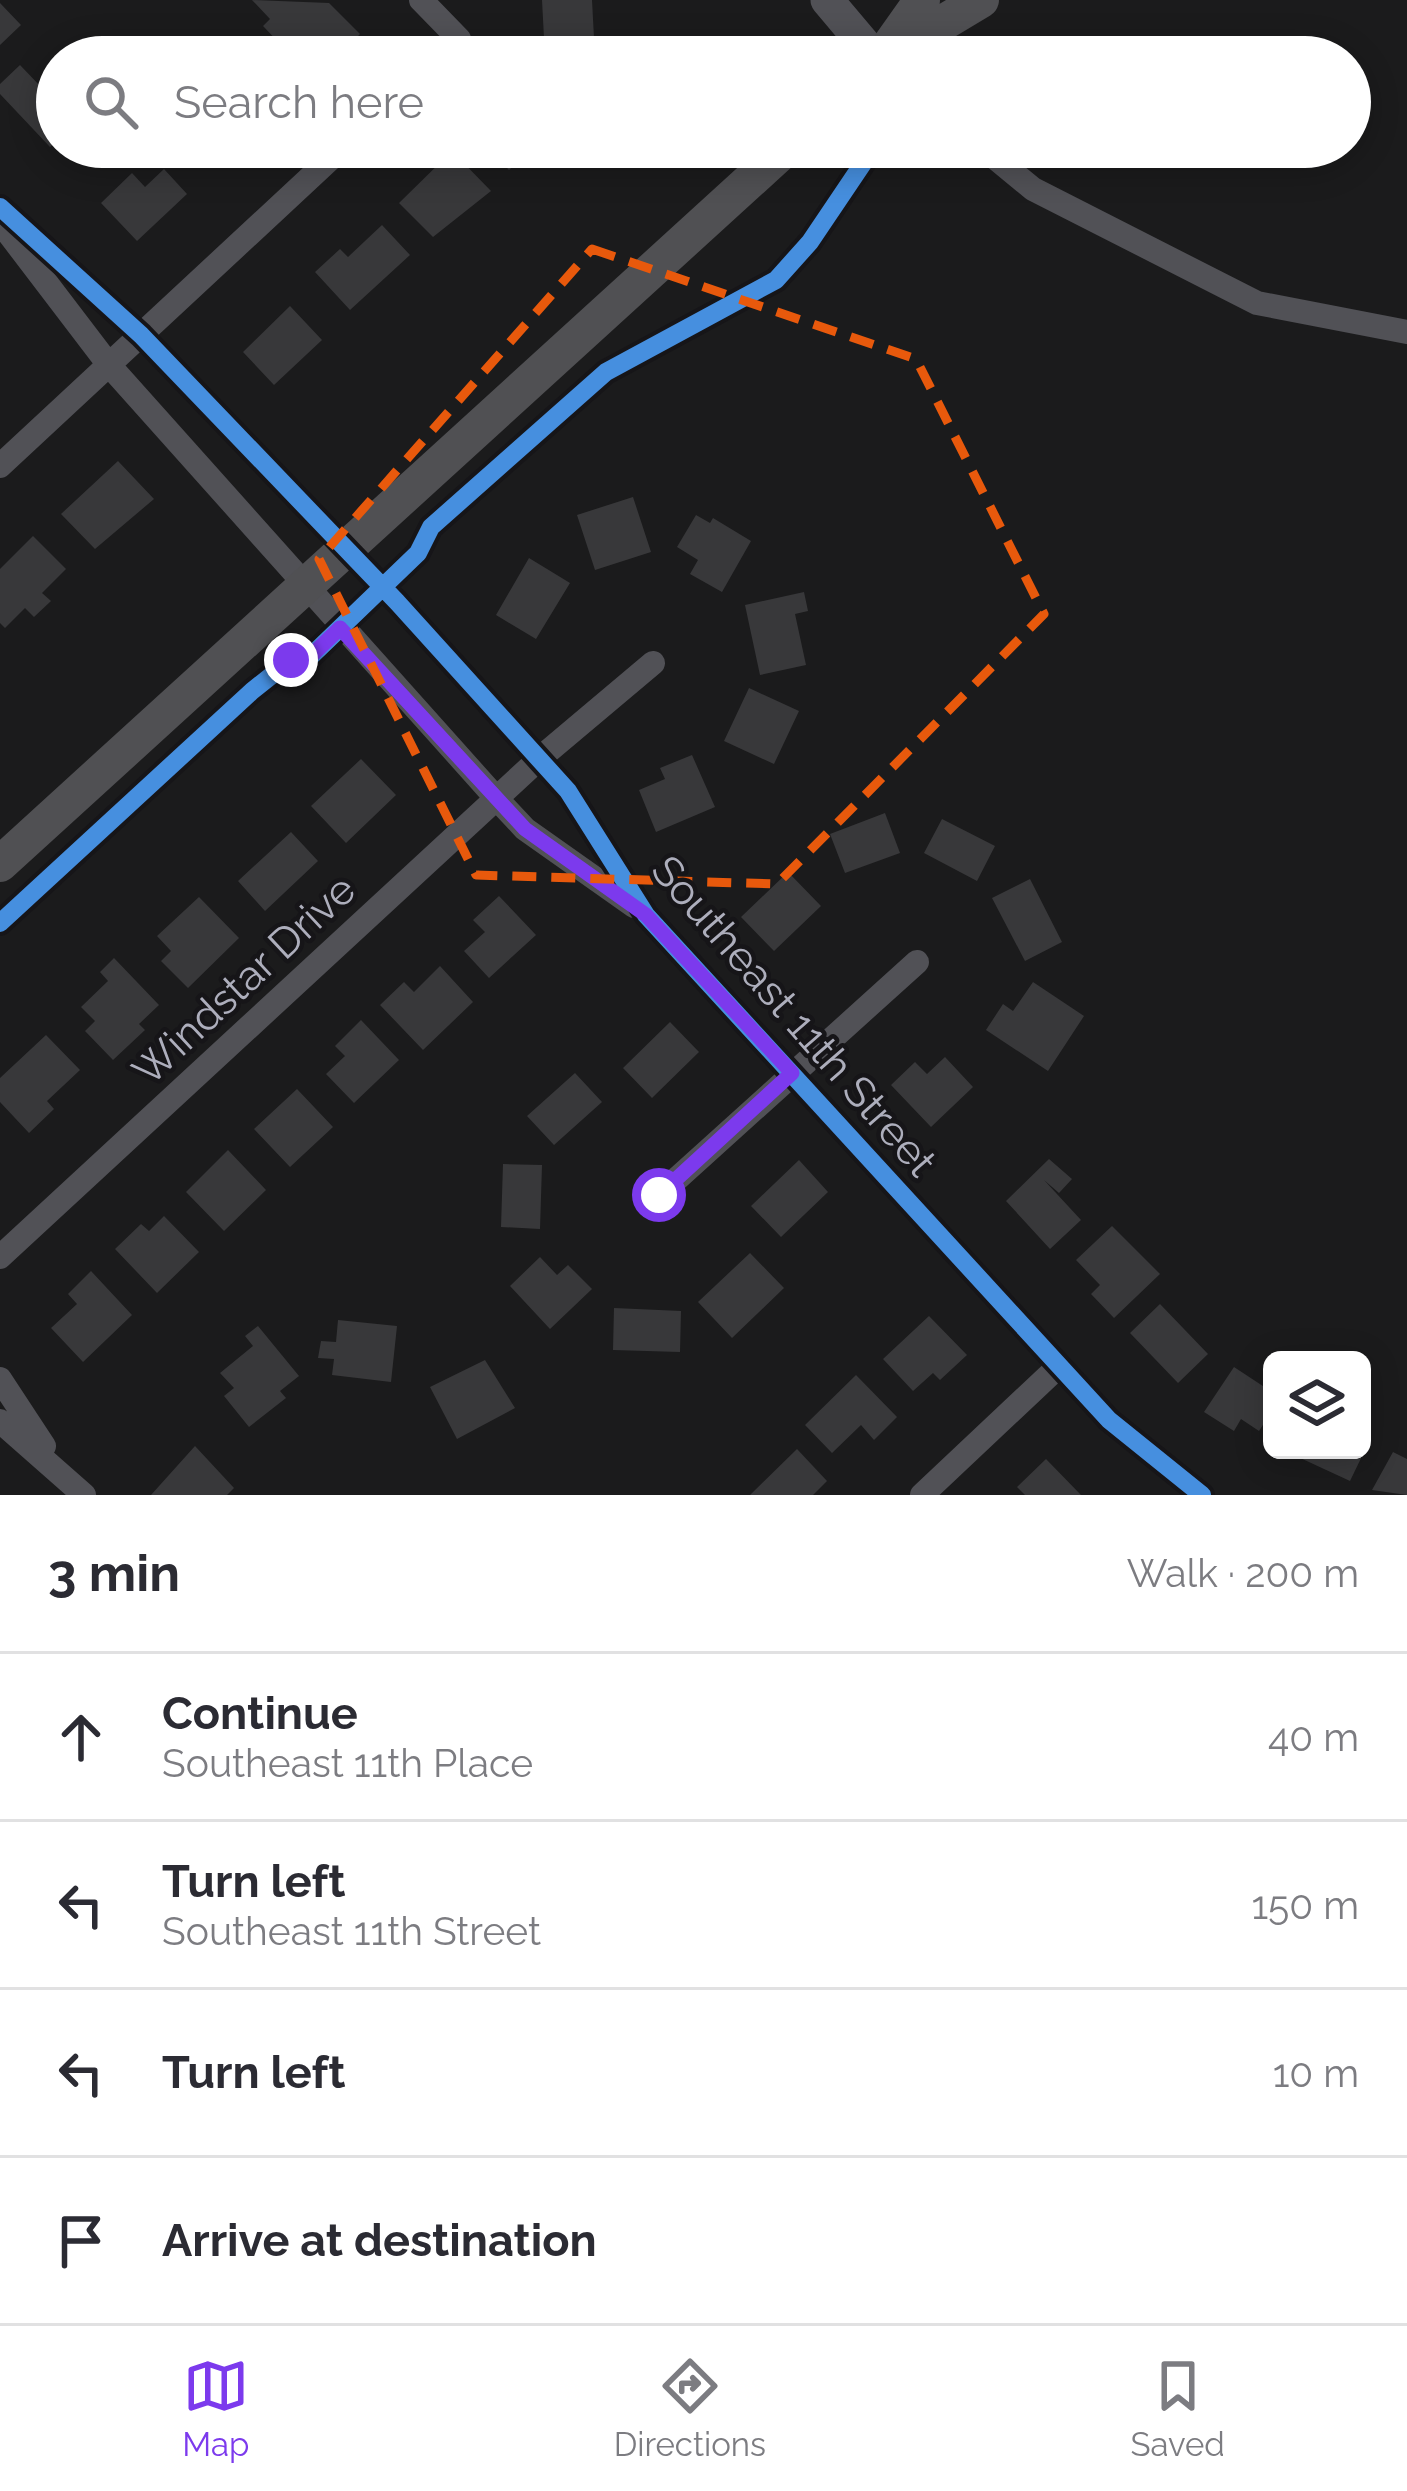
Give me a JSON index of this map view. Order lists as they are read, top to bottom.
{
  "streets": {
    "street": ["Windstar Drive", "Southeast 11th Street"]
  },
  "crossings": [
    ["Windstar Drive", "Southeast 11th Street"]
  ],
  "page": {
    "search": "Search here",
    "heading": ["3 min", "Walk · 200 m"],
    "list": [
      ["Continue", "Southeast 11th Place", "40 m"],
      ["Turn left", "Southeast 11th Street", "150 m"],
      ["Turn left", "10 m"],
      "Arrive at destination"
    ],
    "nav": ["Map", "Directions", "Saved"]
  }
}
